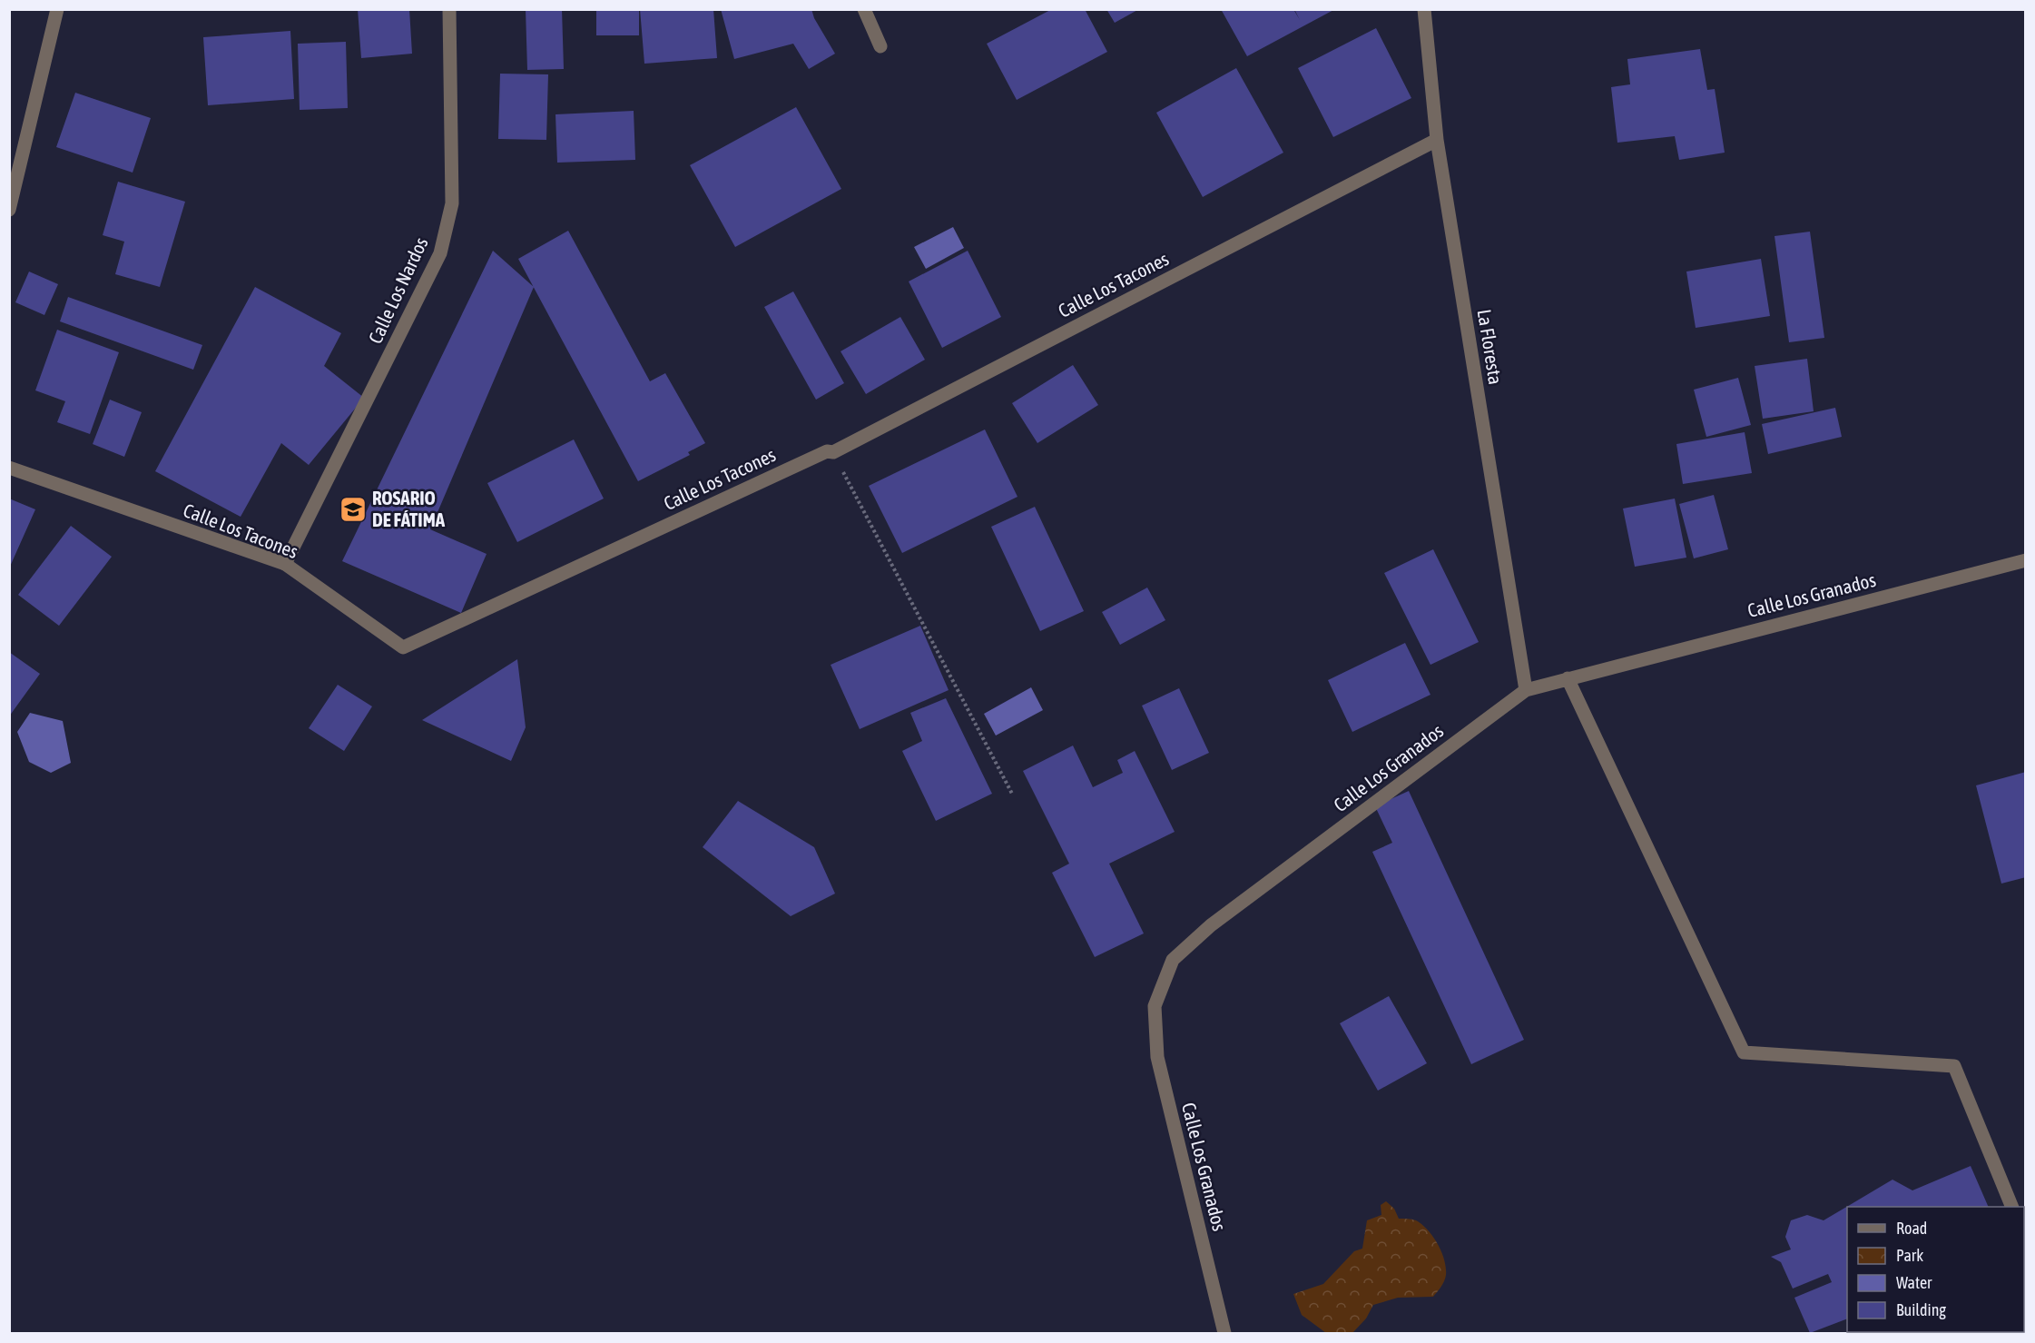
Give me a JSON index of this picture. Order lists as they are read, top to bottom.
{
  "streets": {
    "street": [
      "Calle Los Tacones",
      "Calle Los Nardos",
      "La Floresta",
      "Calle Los Granados"
    ]
  },
  "crossings": [
    ["Calle Los Tacones", "Calle Los Nardos"],
    ["Calle Los Tacones", "La Floresta"],
    ["La Floresta", "Calle Los Granados"]
  ],
  "places": {
    "school or university": ["ROSARIO DE FÁTIMA"]
  },
  "legend": [
    "Road",
    "Park",
    "Water",
    "Building"
  ]
}
